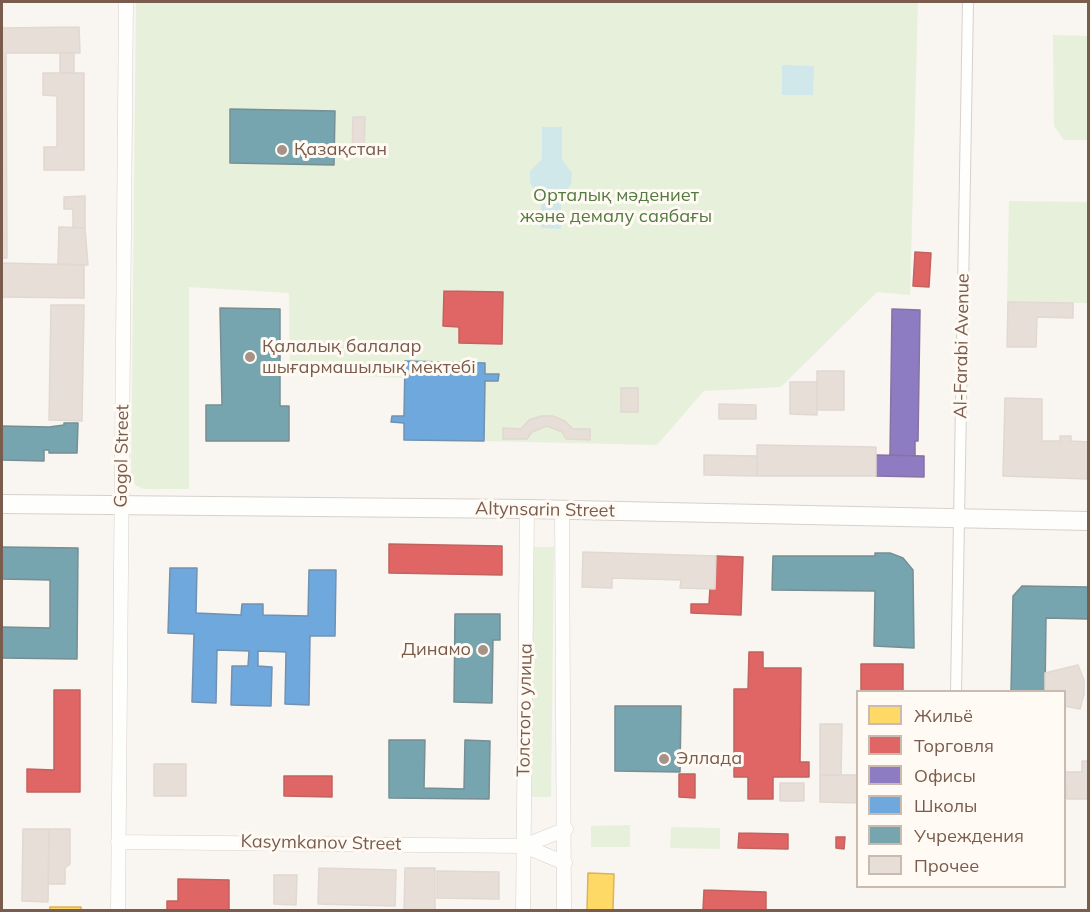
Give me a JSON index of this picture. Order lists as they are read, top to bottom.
{
  "streets": {
    "street": [
      "Al-Farabi Avenue",
      "Gogol Street",
      "Altynsarin Street",
      "Толстого улица",
      "Kasymkanov Street"
    ]
  },
  "crossings": [
    ["Al-Farabi Avenue", "Altynsarin Street"],
    ["Gogol Street", "Altynsarin Street"],
    ["Gogol Street", "Kasymkanov Street"],
    ["Altynsarin Street", "Толстого улица"],
    ["Толстого улица", "Kasymkanov Street"]
  ],
  "parks": ["Орталық мәдениет және демалу саябағы"],
  "places": [
    "Қазақстан",
    "Қалалық балалар шығармашылық мектебі",
    "Динамо",
    "Эллада"
  ],
  "legend": [
    "Жильё",
    "Торговля",
    "Офисы",
    "Школы",
    "Учреждения",
    "Прочее"
  ]
}
